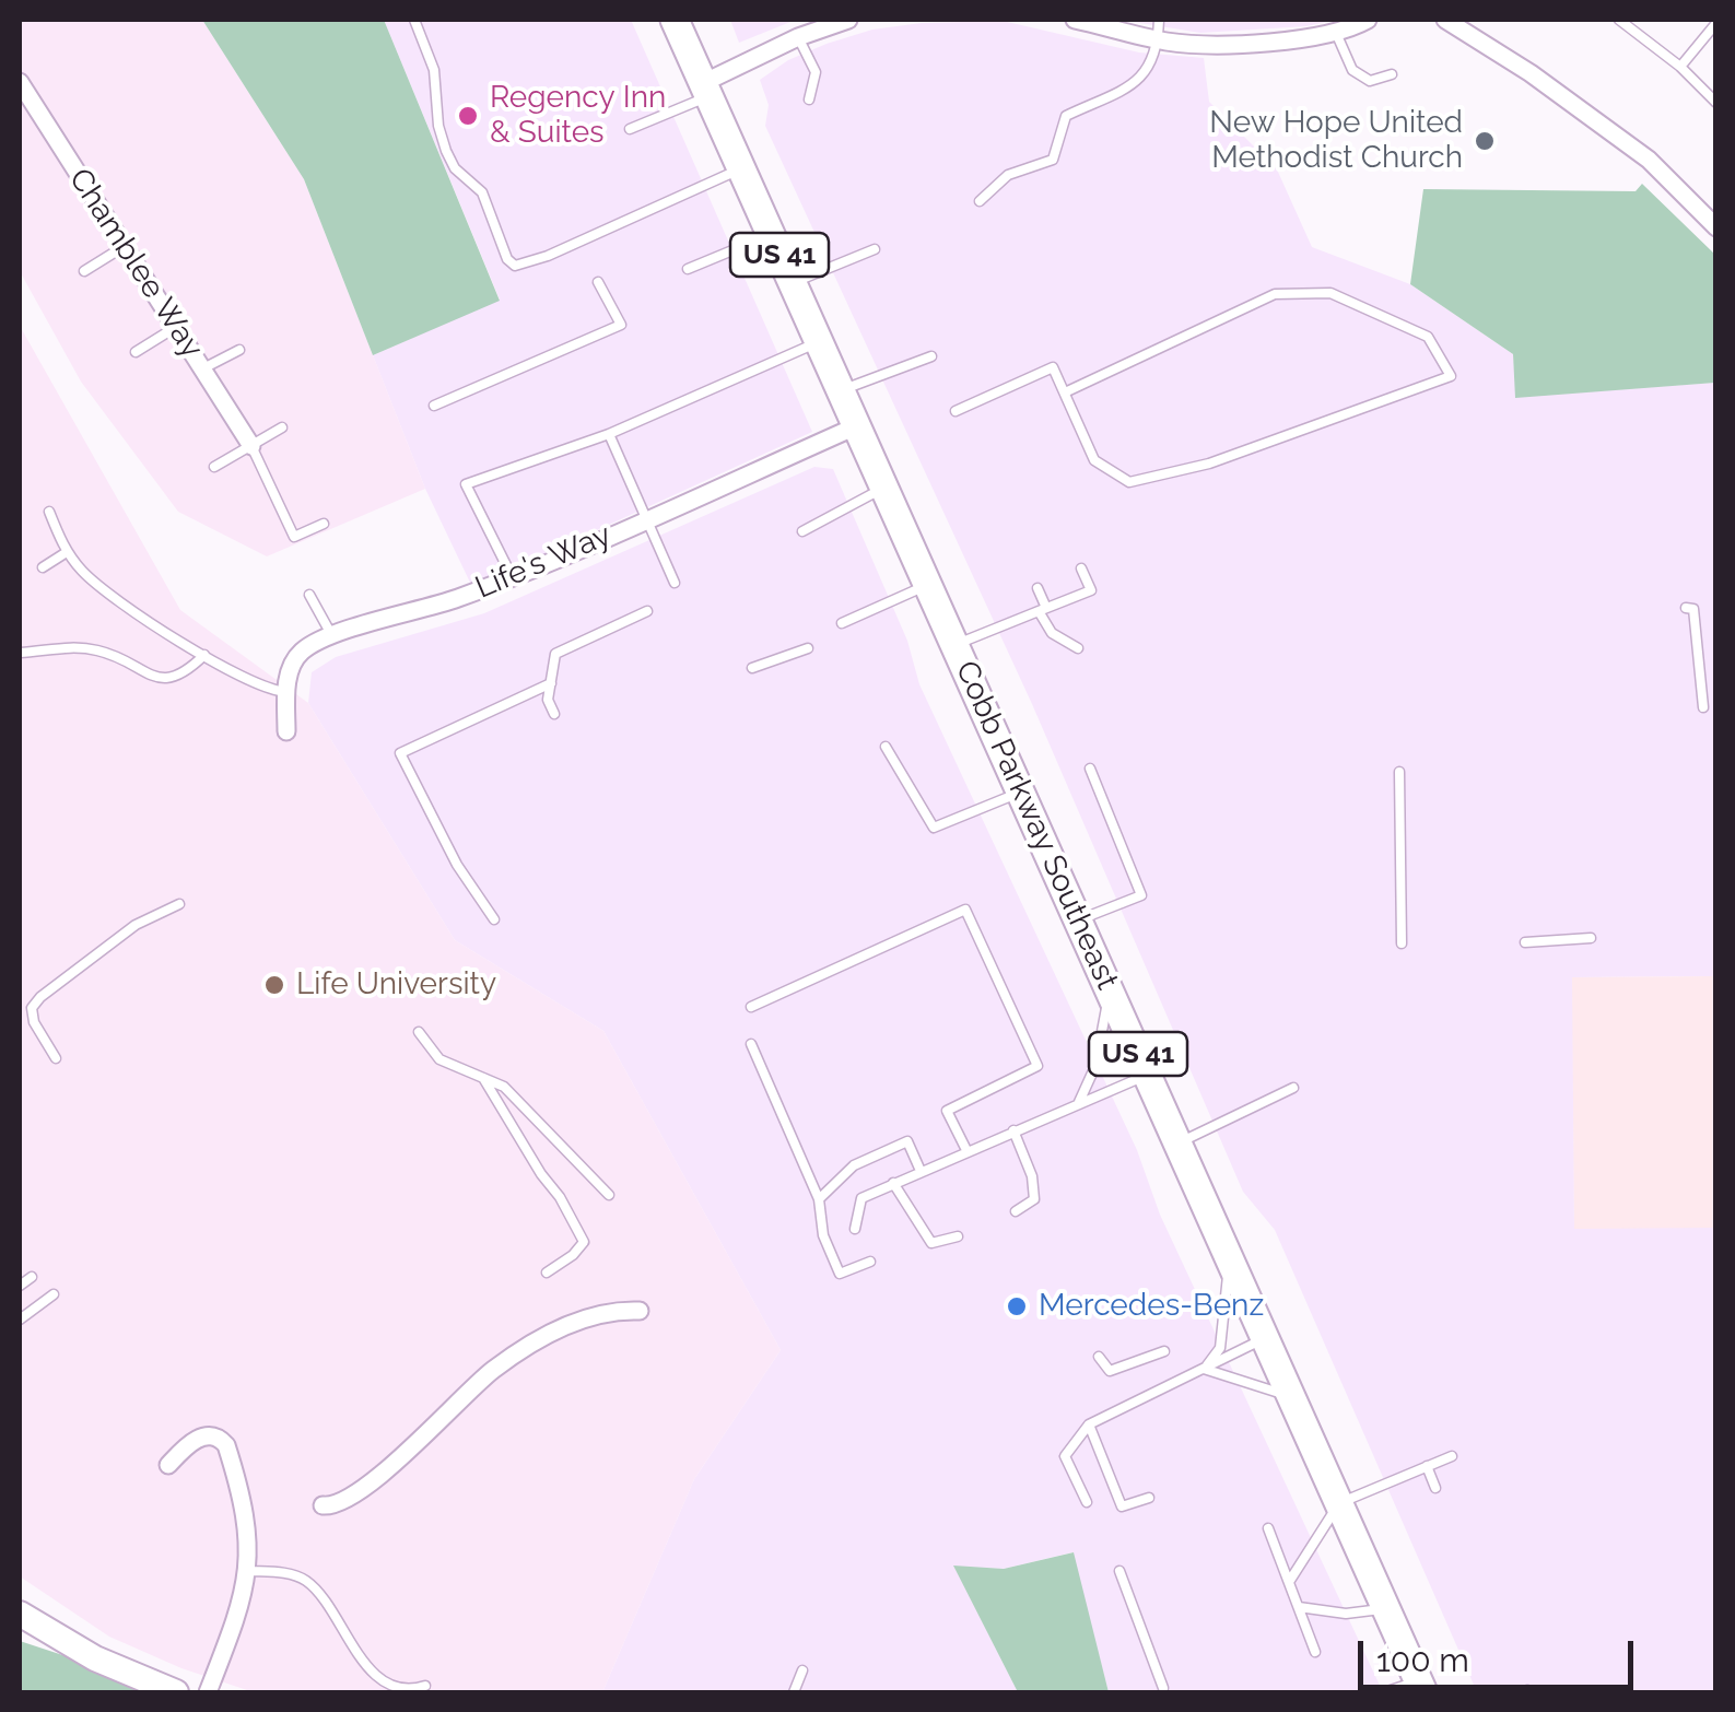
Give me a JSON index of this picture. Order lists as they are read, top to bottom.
{
  "streets": {
    "main road": ["US 41", "Cobb Parkway Southeast"],
    "street": ["Chamblee Way", "Life's Way"]
  },
  "crossings": [
    ["Life's Way", "Cobb Parkway Southeast"]
  ],
  "places": [
    "Regency Inn & Suites",
    "New Hope United Methodist Church",
    "Life University",
    "Mercedes-Benz"
  ],
  "scale_bar": "100 m"
}
